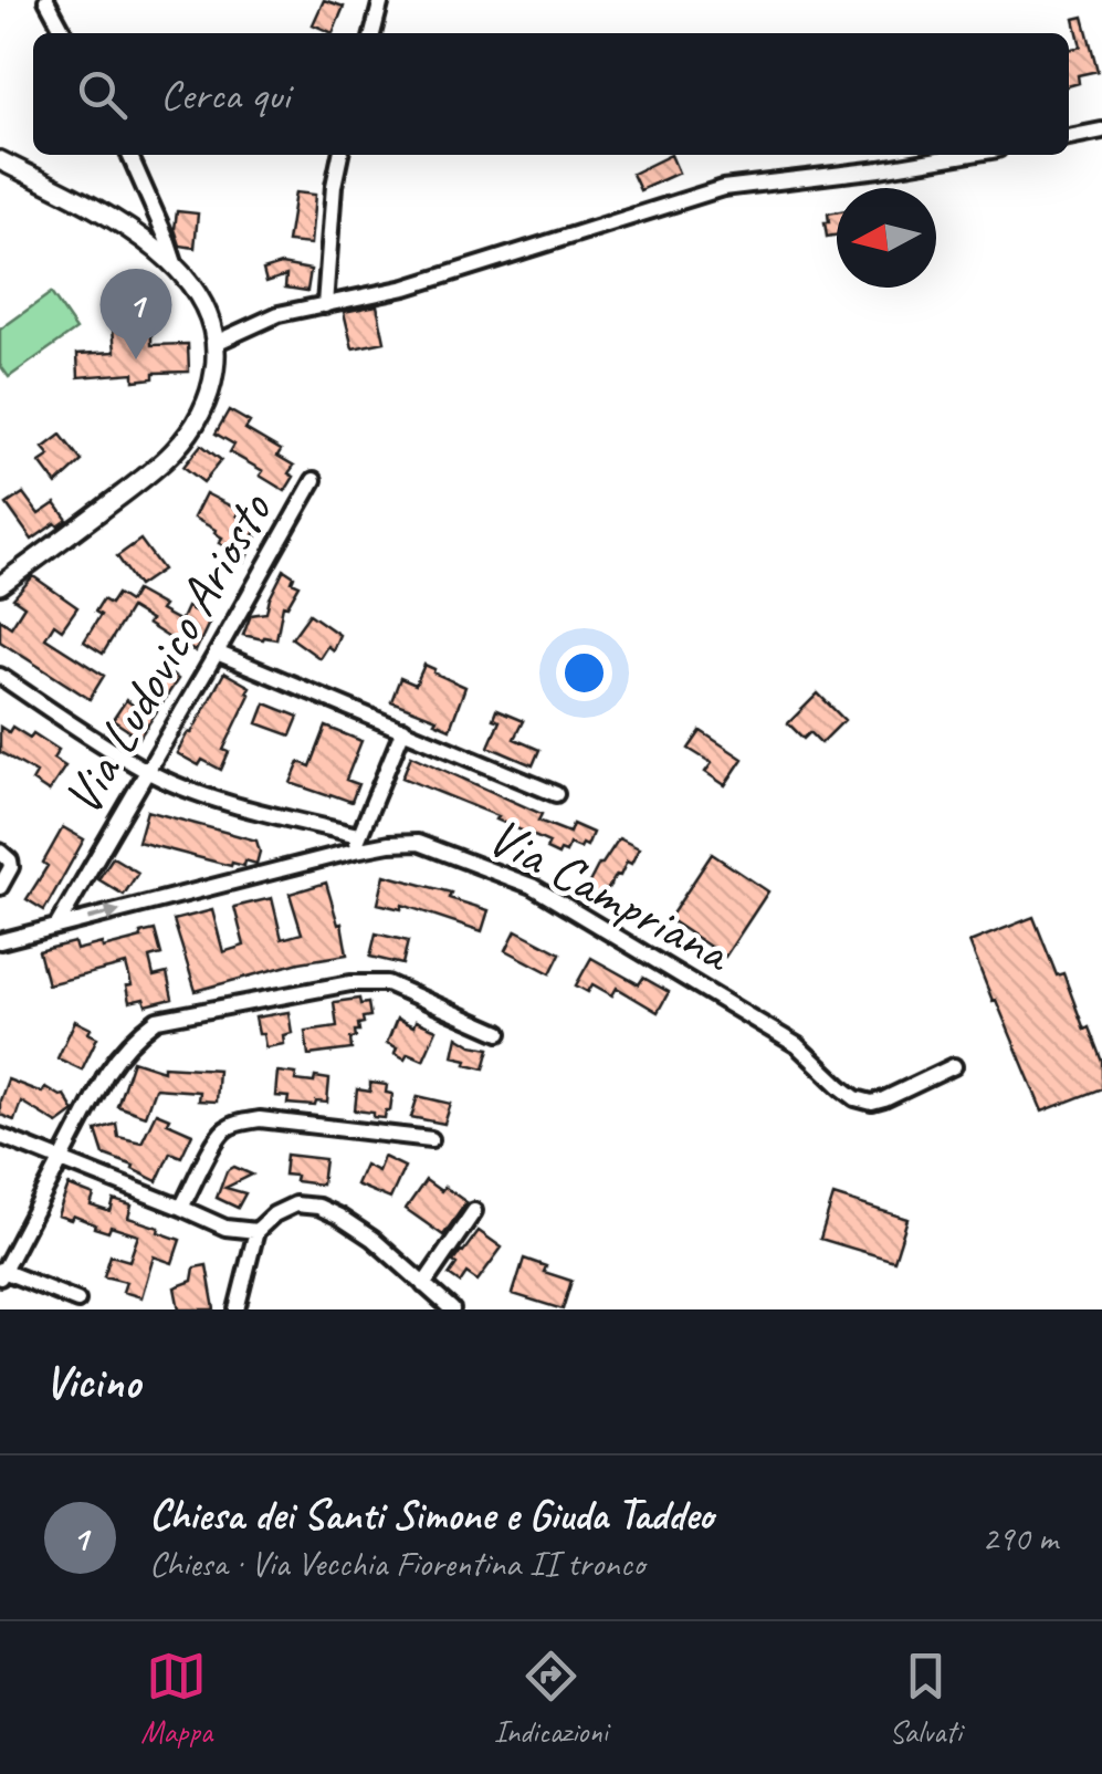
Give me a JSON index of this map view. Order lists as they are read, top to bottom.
{
  "streets": {
    "street": ["Via Ludovico Ariosto", "Via Campriana"]
  },
  "crossings": [
    ["Via Ludovico Ariosto", "Via Campriana"]
  ],
  "north": "left",
  "page": {
    "search": "Cerca qui",
    "pins": "1",
    "heading": "Vicino",
    "list": [
      {
        "mark": "1",
        "name": "Chiesa dei Santi Simone e Giuda Taddeo",
        "note": "Chiesa · Via Vecchia Fiorentina II tronco",
        "value": "290 m"
      }
    ],
    "nav": ["Mappa", "Indicazioni", "Salvati"]
  }
}
